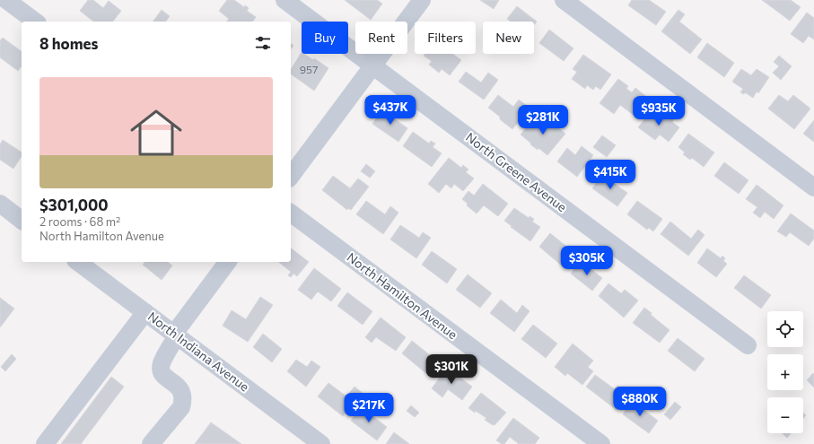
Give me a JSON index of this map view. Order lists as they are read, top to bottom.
{
  "streets": {
    "street": ["North Greene Avenue", "North Hamilton Avenue", "North Indiana Avenue"]
  },
  "house_numbers": ["957"],
  "page": {
    "chip": [
      "Buy",
      "Rent",
      "Filters",
      "New"
    ],
    "heading": "8 homes",
    "list": [
      {
        "name": "$301,000",
        "note": "2 rooms · 68 m² · North Hamilton Avenue"
      }
    ],
    "price": [
      "$437K",
      "$935K",
      "$281K",
      "$415K",
      "$305K",
      "$301K",
      "$880K",
      "$217K"
    ],
    "map_buttons": ["+", "−"]
  }
}
